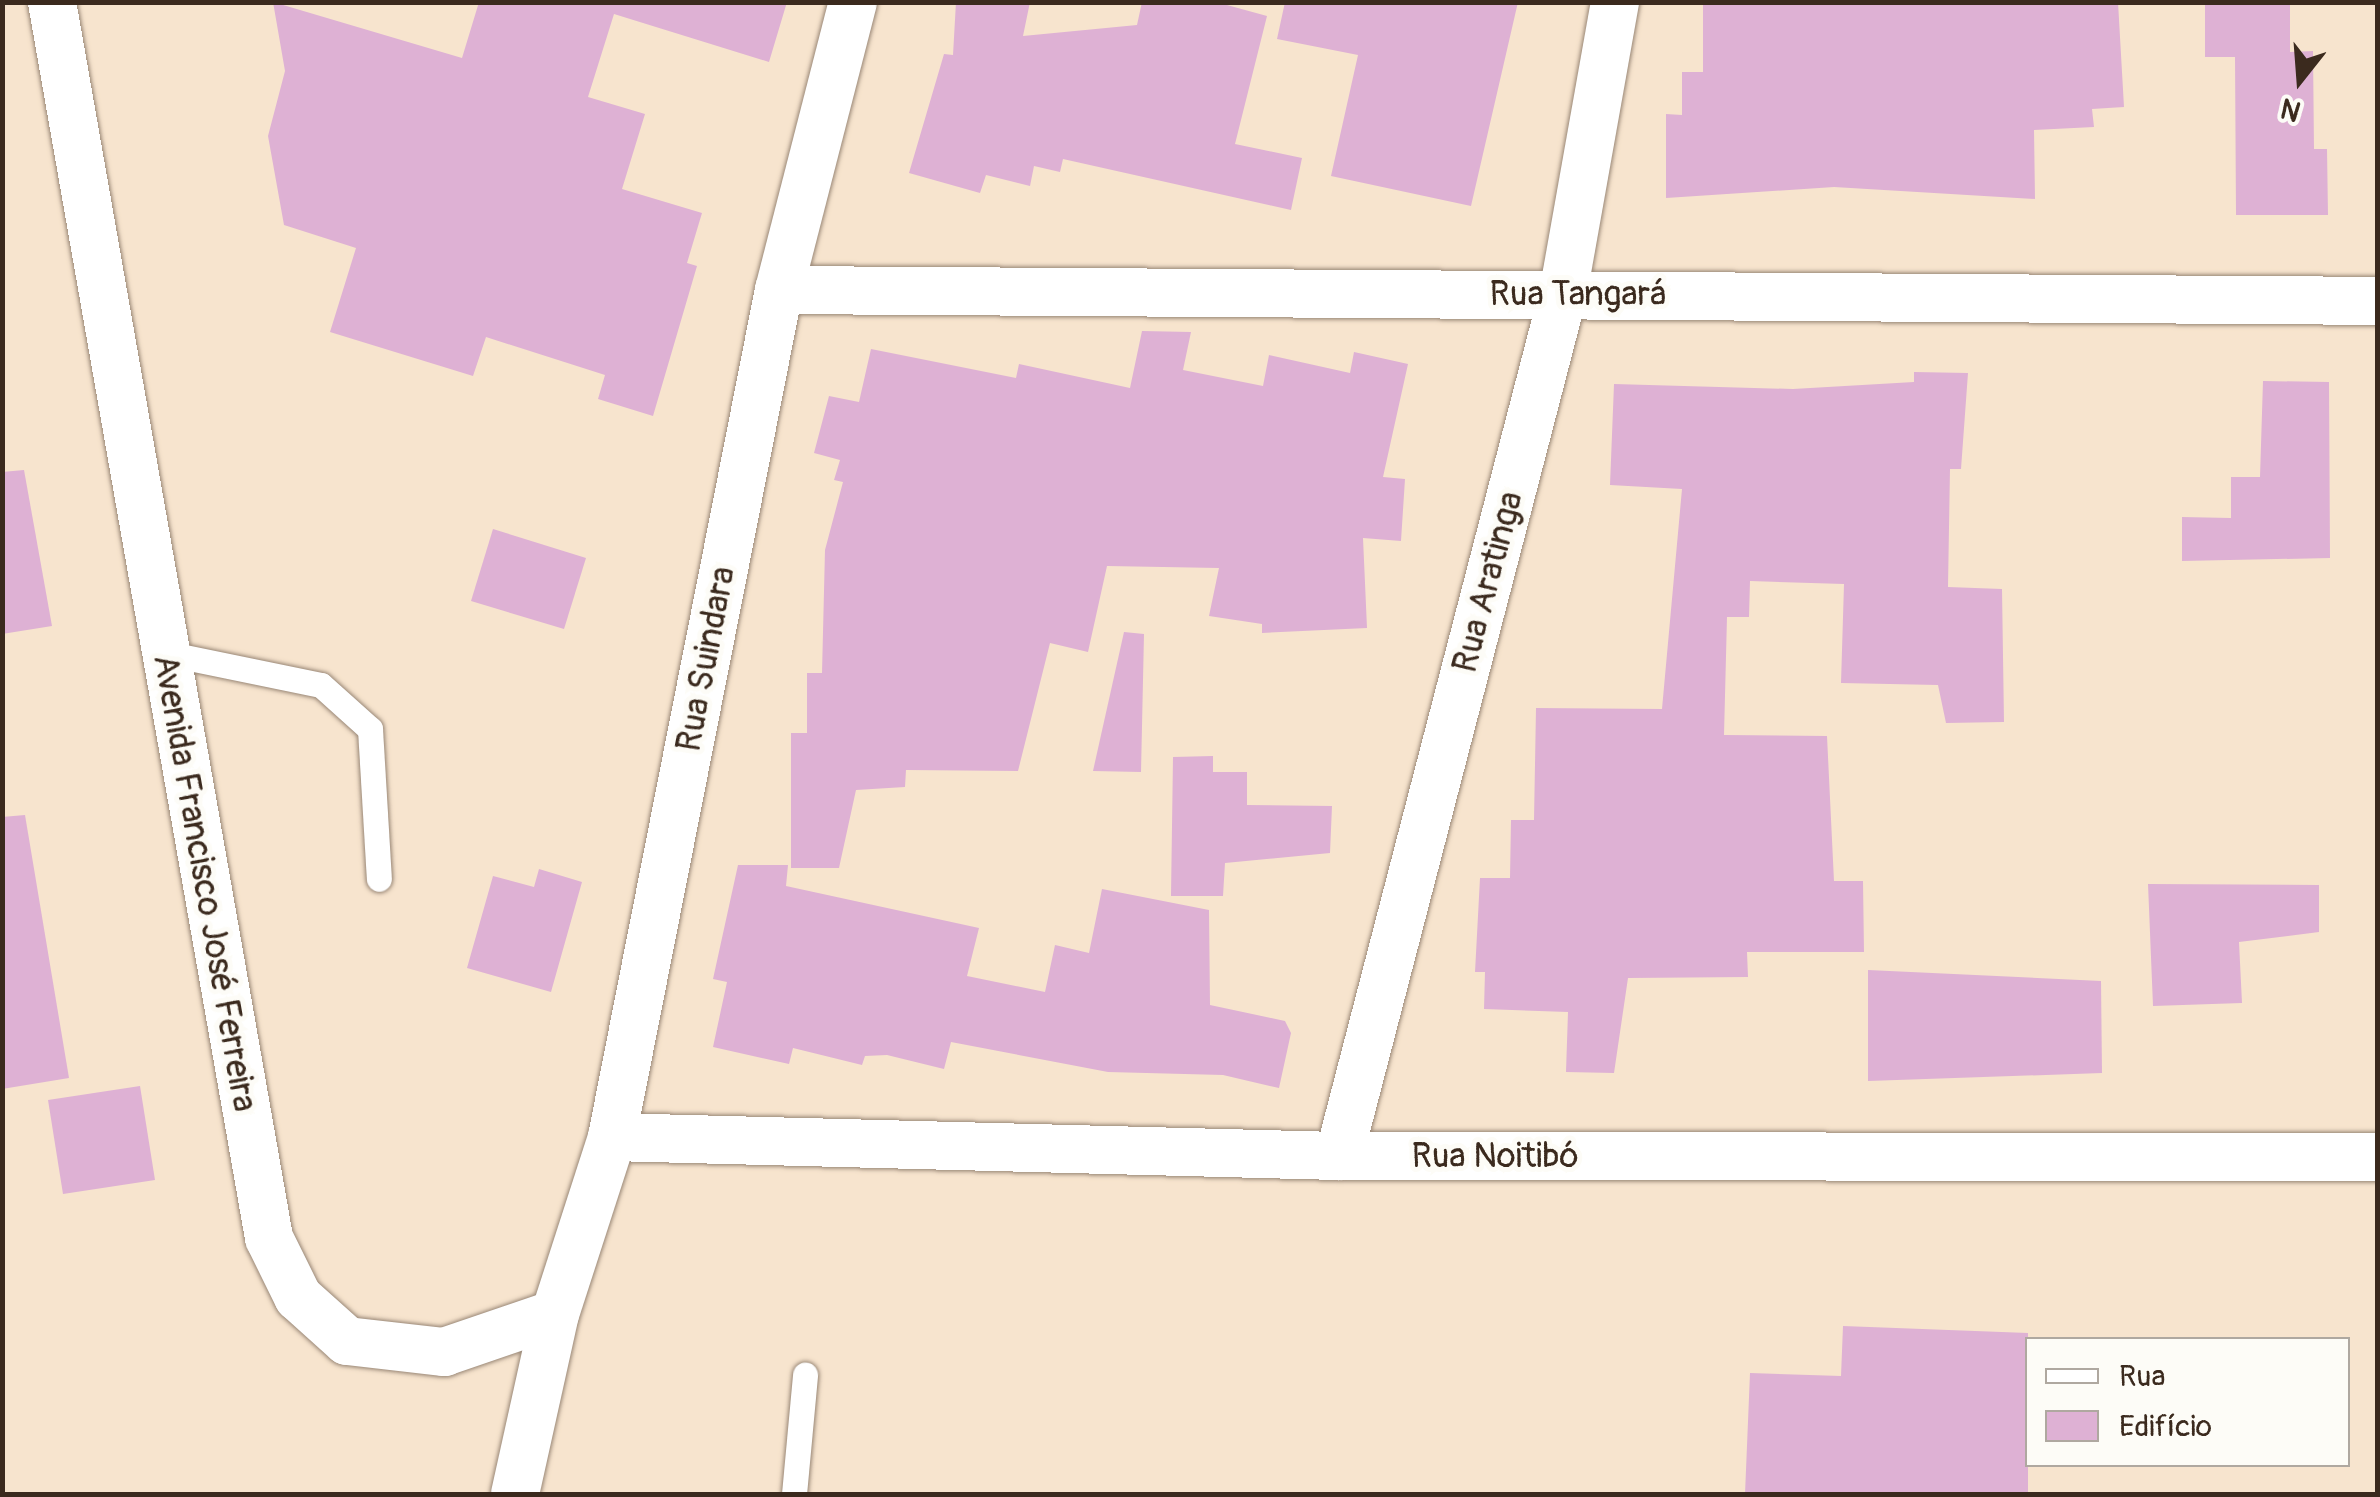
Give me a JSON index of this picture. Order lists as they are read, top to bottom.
{
  "streets": {
    "street": [
      "Rua Tangará",
      "Rua Aratinga",
      "Rua Suindara",
      "Avenida Francisco José Ferreira",
      "Rua Noitibó"
    ]
  },
  "crossings": [
    ["Rua Tangará", "Rua Aratinga"],
    ["Rua Tangará", "Rua Suindara"],
    ["Rua Aratinga", "Rua Noitibó"],
    ["Rua Suindara", "Avenida Francisco José Ferreira"],
    ["Rua Suindara", "Rua Noitibó"]
  ],
  "legend": ["Rua", "Edifício"],
  "north": "bottom"
}
